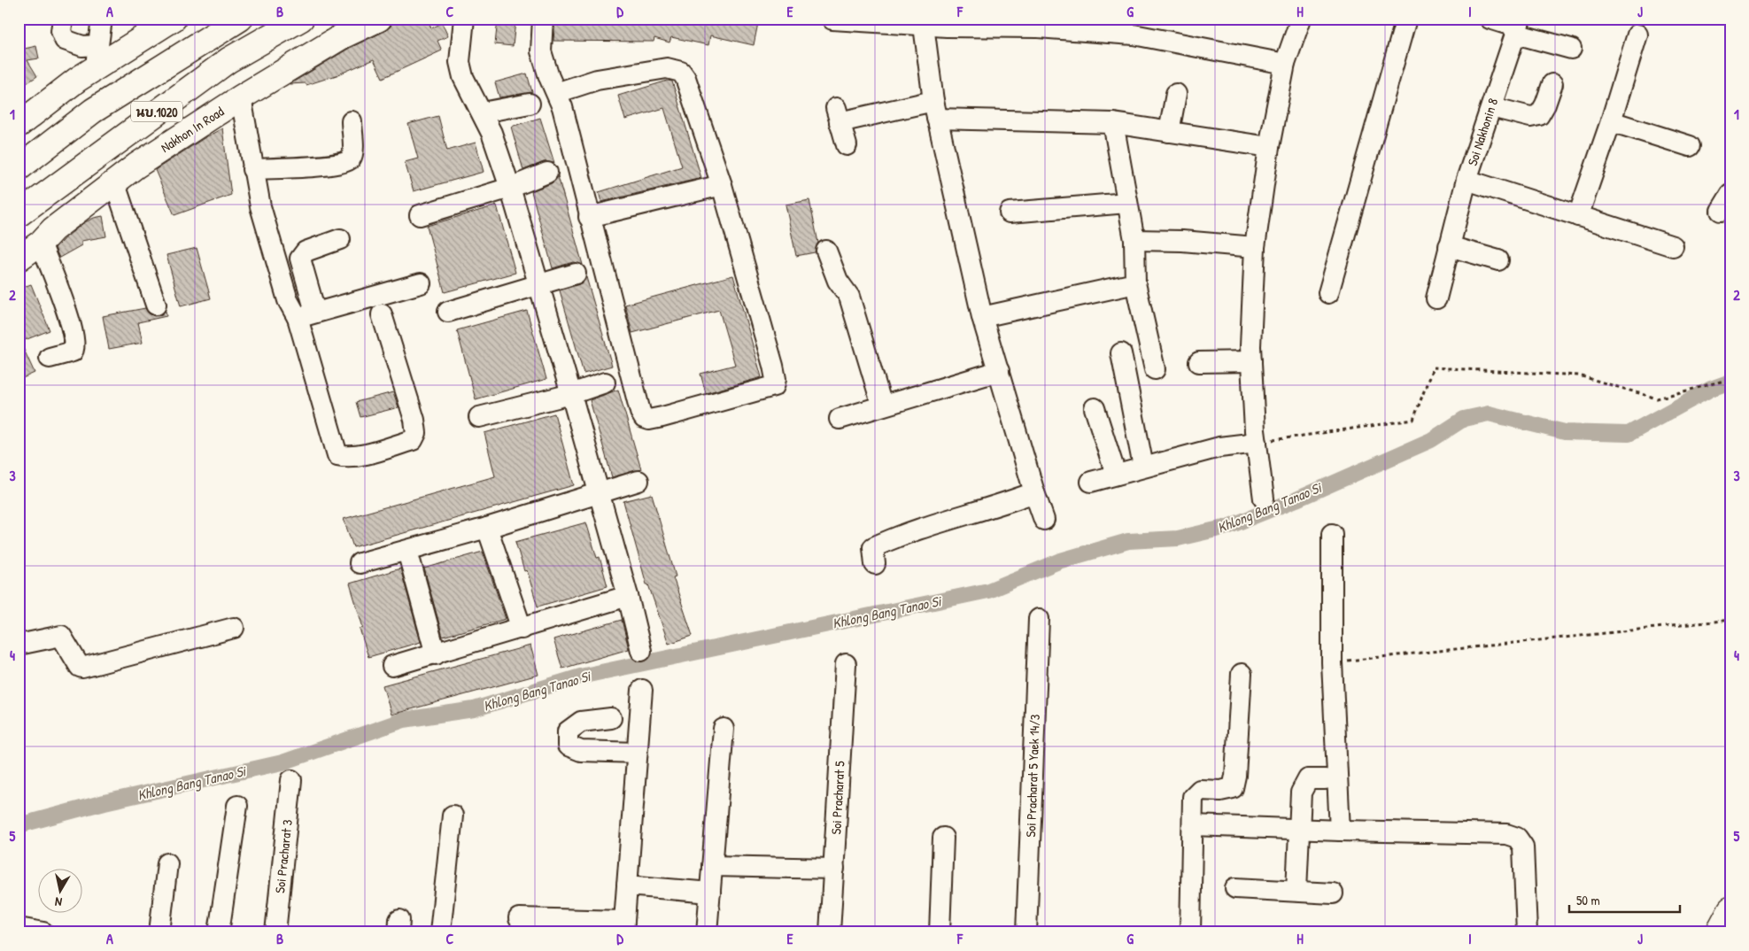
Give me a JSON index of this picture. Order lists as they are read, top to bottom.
{
  "streets": {
    "main road": ["นบ.1020", "Nakhon In Road"],
    "street": [
      "Soi Nakhonin 8",
      "Soi Pracharat 5 Yaek 14/3",
      "Soi Pracharat 5",
      "Soi Pracharat 3"
    ]
  },
  "water": ["Khlong Bang Tanao Si"],
  "scale_bar": "50 m",
  "north": "bottom",
  "grid": {
    "columns": [
      "A",
      "B",
      "C",
      "D",
      "E",
      "F",
      "G",
      "H",
      "I",
      "J"
    ],
    "rows": [
      "1",
      "2",
      "3",
      "4",
      "5"
    ]
  }
}
